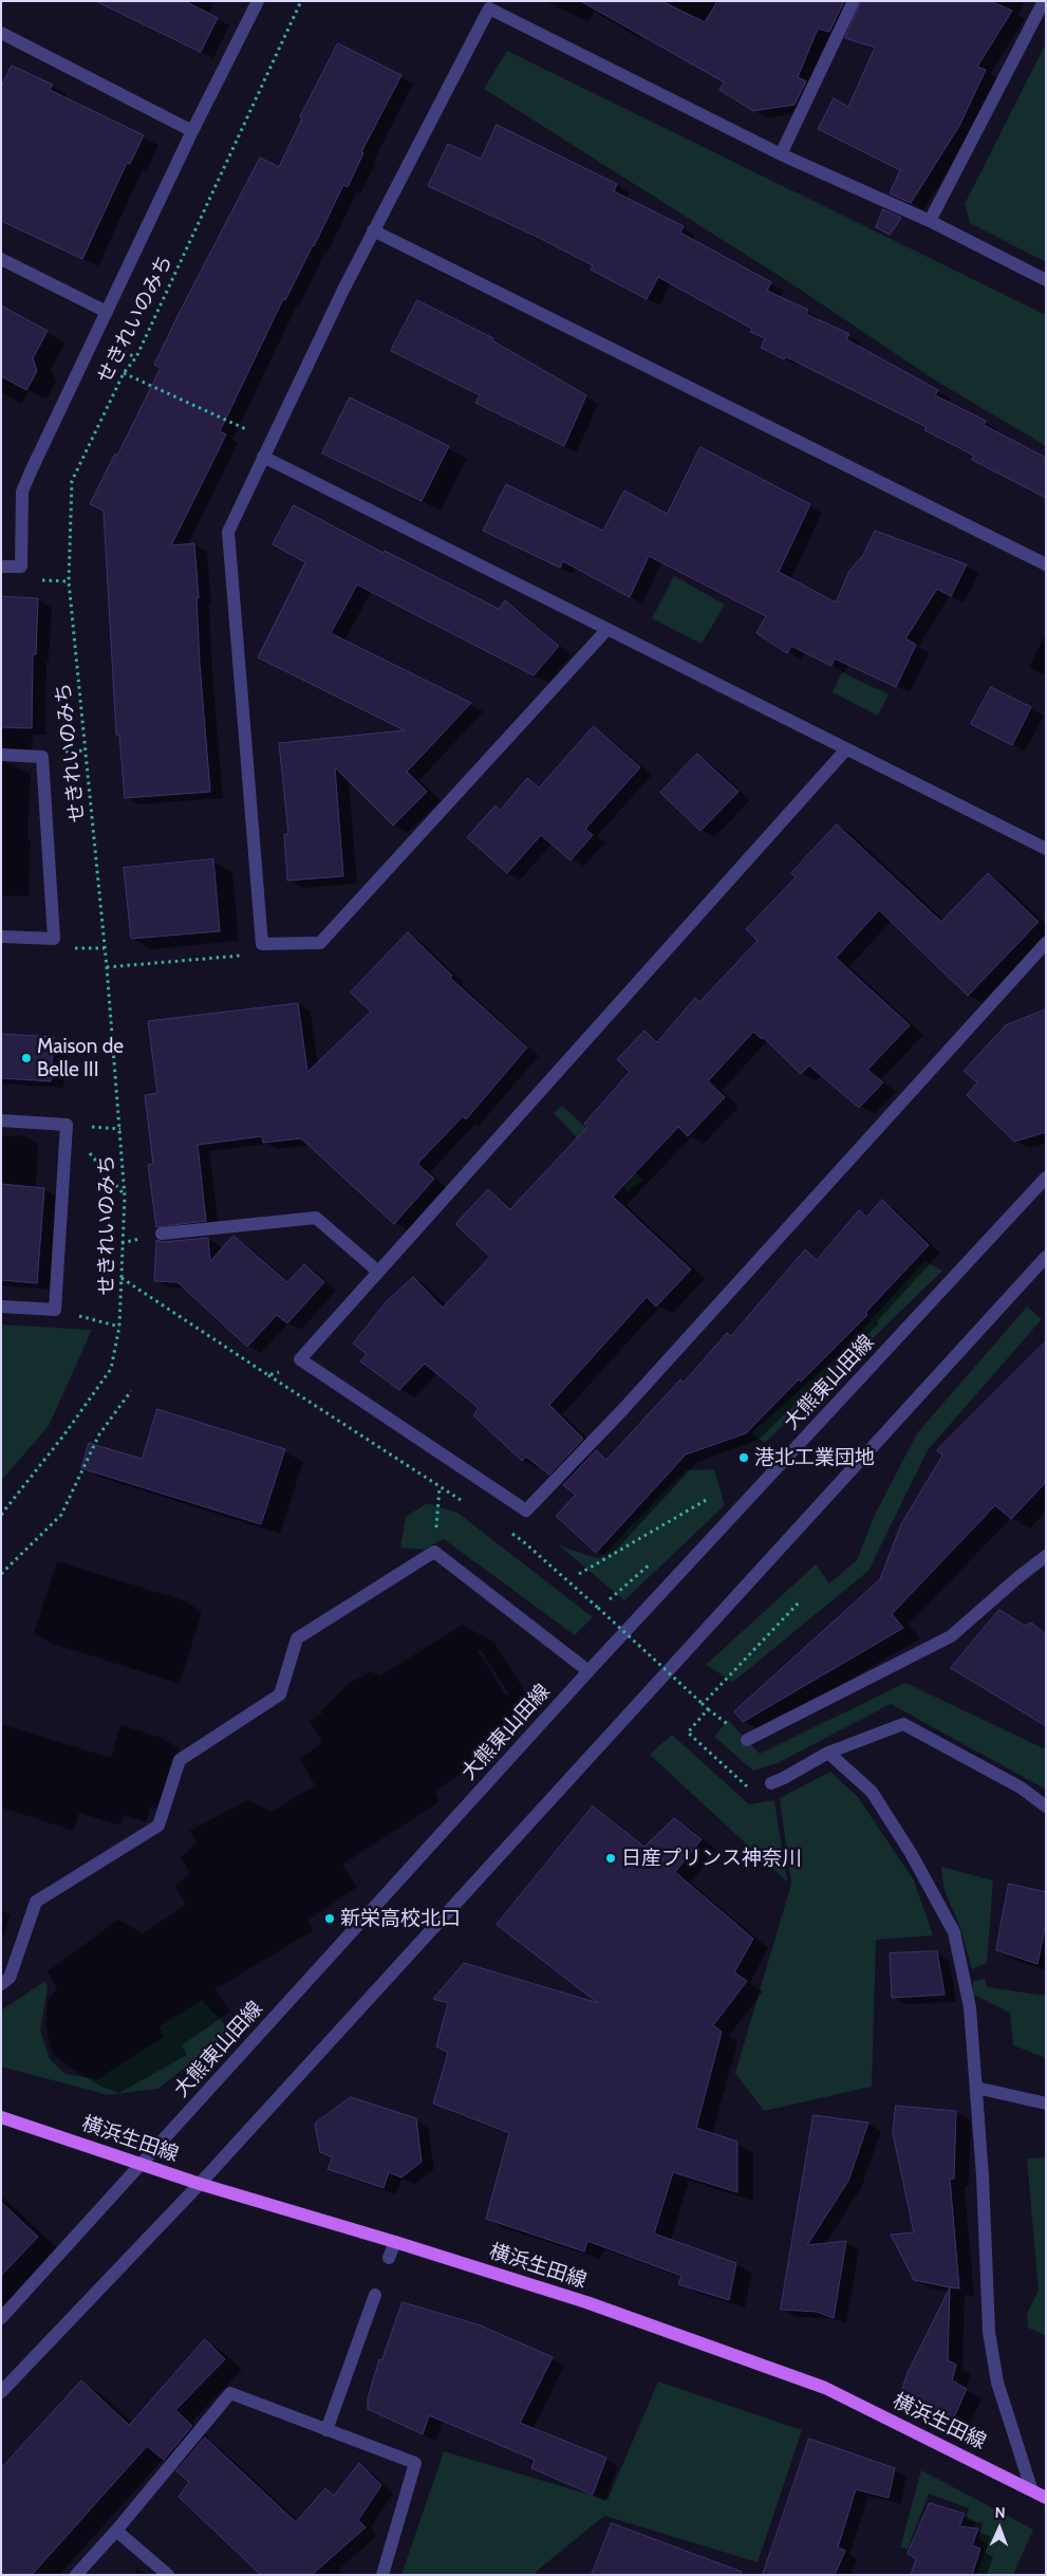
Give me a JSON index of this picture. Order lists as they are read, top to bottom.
{
  "streets": {
    "main road": ["横浜生田線"],
    "street": ["大熊東山田線"],
    "path": ["せきれいのみち"]
  },
  "crossings": [
    ["大熊東山田線", "横浜生田線"]
  ],
  "places": [
    "Maison de Belle III",
    "港北工業団地",
    "日産プリンス神奈川",
    "新栄高校北口"
  ],
  "north": "top"
}
